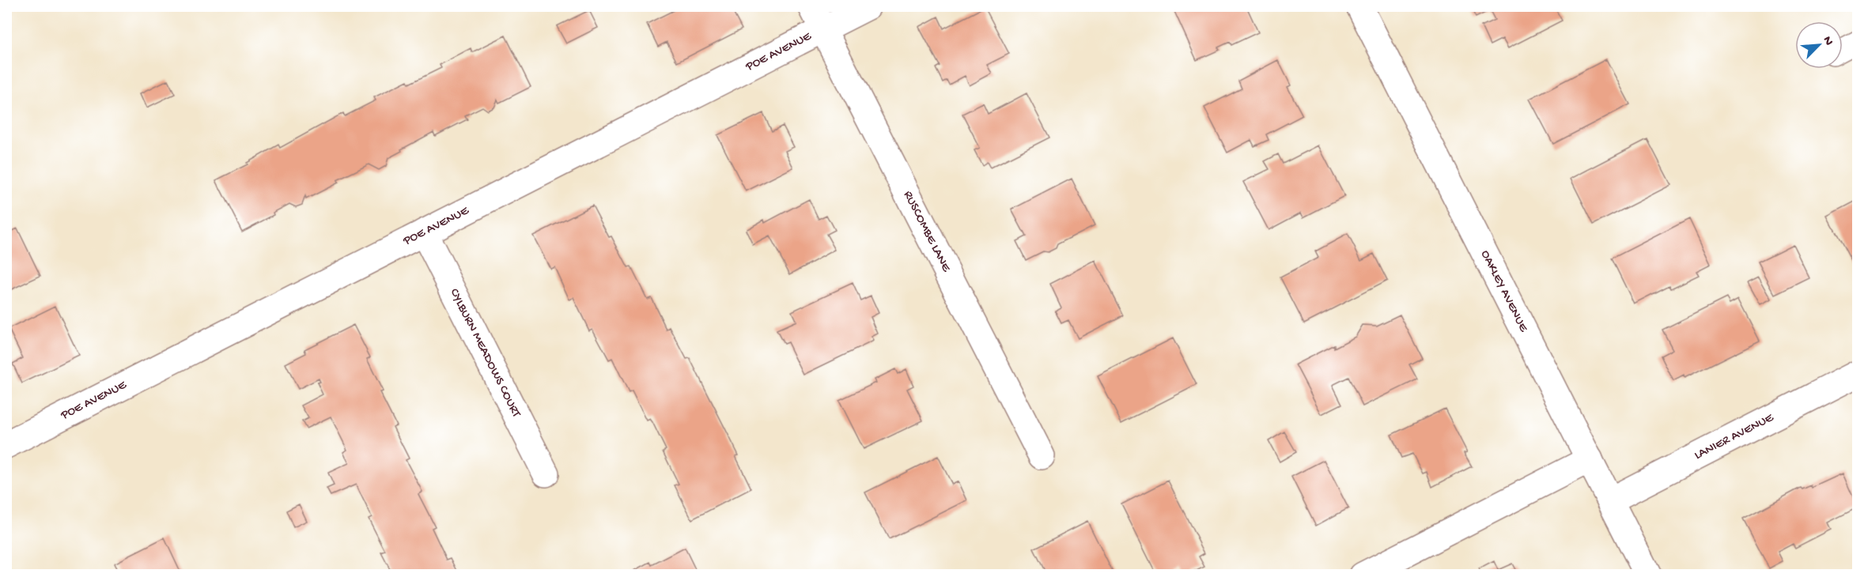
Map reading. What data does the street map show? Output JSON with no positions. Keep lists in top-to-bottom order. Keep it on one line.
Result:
{"streets":{"street":["POE AVENUE","RUSCOMBE LANE","OAKLEY AVENUE","CYLBURN MEADOWS COURT","LANIER AVENUE"]},"crossings":[["POE AVENUE","RUSCOMBE LANE"],["POE AVENUE","CYLBURN MEADOWS COURT"],["OAKLEY AVENUE","LANIER AVENUE"]],"north":"top right"}
